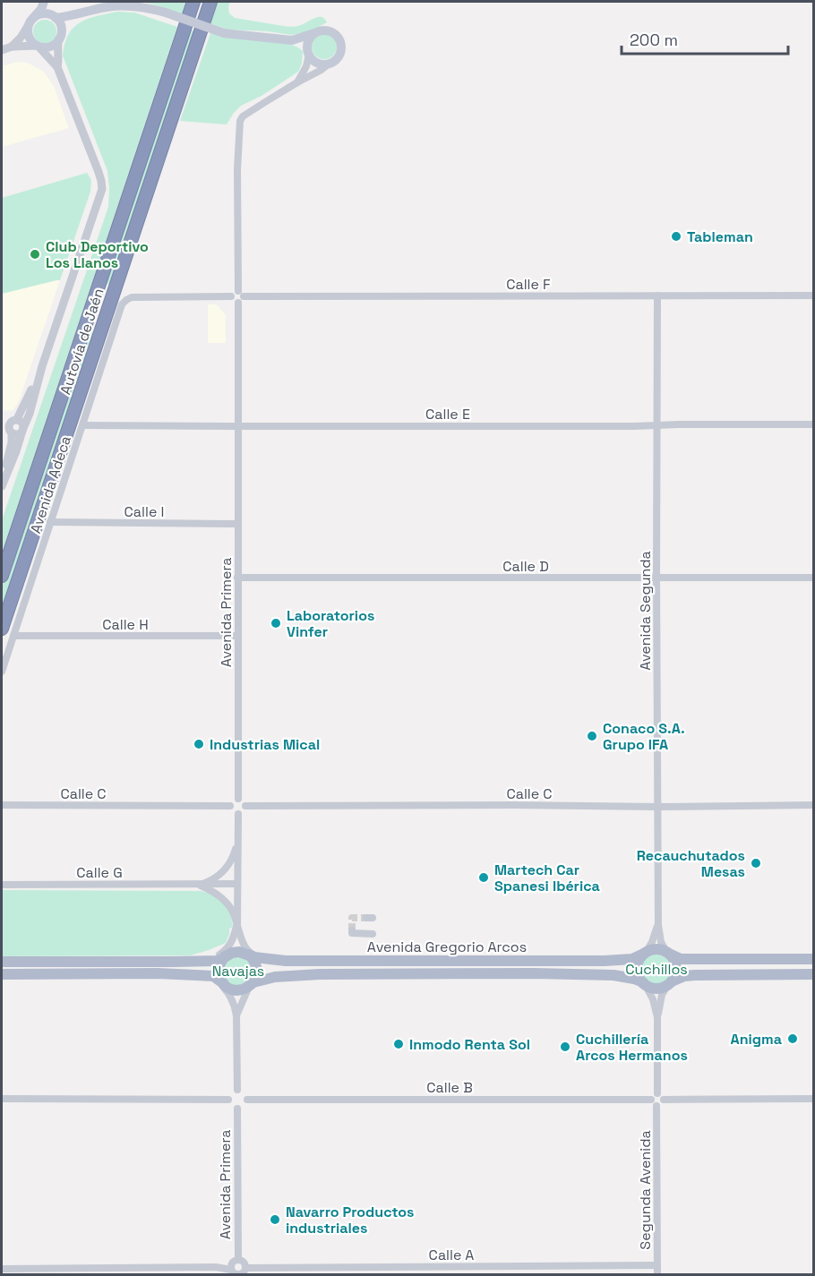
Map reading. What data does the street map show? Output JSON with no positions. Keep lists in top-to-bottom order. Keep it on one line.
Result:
{"streets":{"highway":["Autovía de Jaén"],"main road":["Avenida Gregorio Arcos"],"street":["Calle F","Calle E","Avenida Adeca","Calle I","Calle D","Avenida Segunda","Avenida Primera","Calle H","Calle C","Calle G","Calle B","Segunda Avenida","Calle A"]},"crossings":[["Calle F","Avenida Adeca"],["Calle F","Avenida Segunda"],["Calle F","Avenida Primera"],["Calle E","Avenida Adeca"],["Calle E","Avenida Segunda"],["Calle E","Avenida Primera"],["Avenida Adeca","Calle I"],["Avenida Adeca","Avenida Primera"],["Avenida Adeca","Calle H"],["Calle I","Avenida Primera"],["Calle D","Avenida Segunda"],["Calle D","Avenida Primera"],["Avenida Segunda","Calle C"],["Avenida Segunda","Avenida Gregorio Arcos"],["Avenida Primera","Calle H"],["Avenida Primera","Calle C"],["Avenida Primera","Calle B"],["Avenida Primera","Calle A"],["Calle B","Segunda Avenida"],["Segunda Avenida","Calle A"]],"parks":["Cuchillos","Navajas"],"places":["Tableman","Club Deportivo Los Llanos","Laboratorios Vinfer","Conaco S.A. Grupo IFA","Industrias Mical","Recauchutados Mesas","Martech Car Spanesi Ibérica","Anigma","Inmodo Renta Sol","Cuchillería Arcos Hermanos","Navarro Productos industriales"],"scale_bar":"200 m"}
